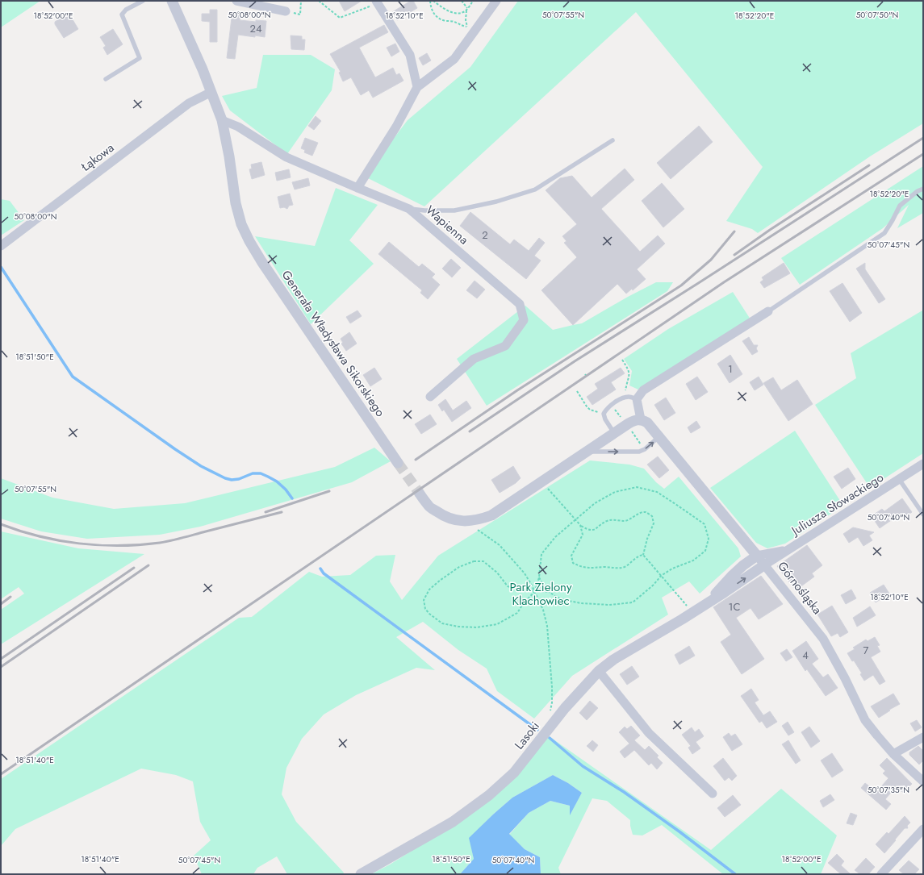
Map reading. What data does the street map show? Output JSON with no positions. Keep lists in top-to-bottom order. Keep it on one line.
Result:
{"streets":{"street":["Łąkowa","Wapienna","Generała Władysława Sikorskiego","Juliusza Słowackiego","Górnośląska","Lasoki"]},"crossings":[["Łąkowa","Generała Władysława Sikorskiego"],["Wapienna","Generała Władysława Sikorskiego"],["Juliusza Słowackiego","Górnośląska"]],"parks":["Park Zielony Klachowiec"],"house_numbers":["24","2","1","1C","7","4"],"coordinates":["50°08'00\"N","50°07'55\"N","50°07'50\"N","18°52'20\"E","18°52'00\"E","18°52'10\"E","50°07'45\"N","18°51'50\"E","50°07'40\"N","18°51'40\"E","50°07'35\"N"]}
